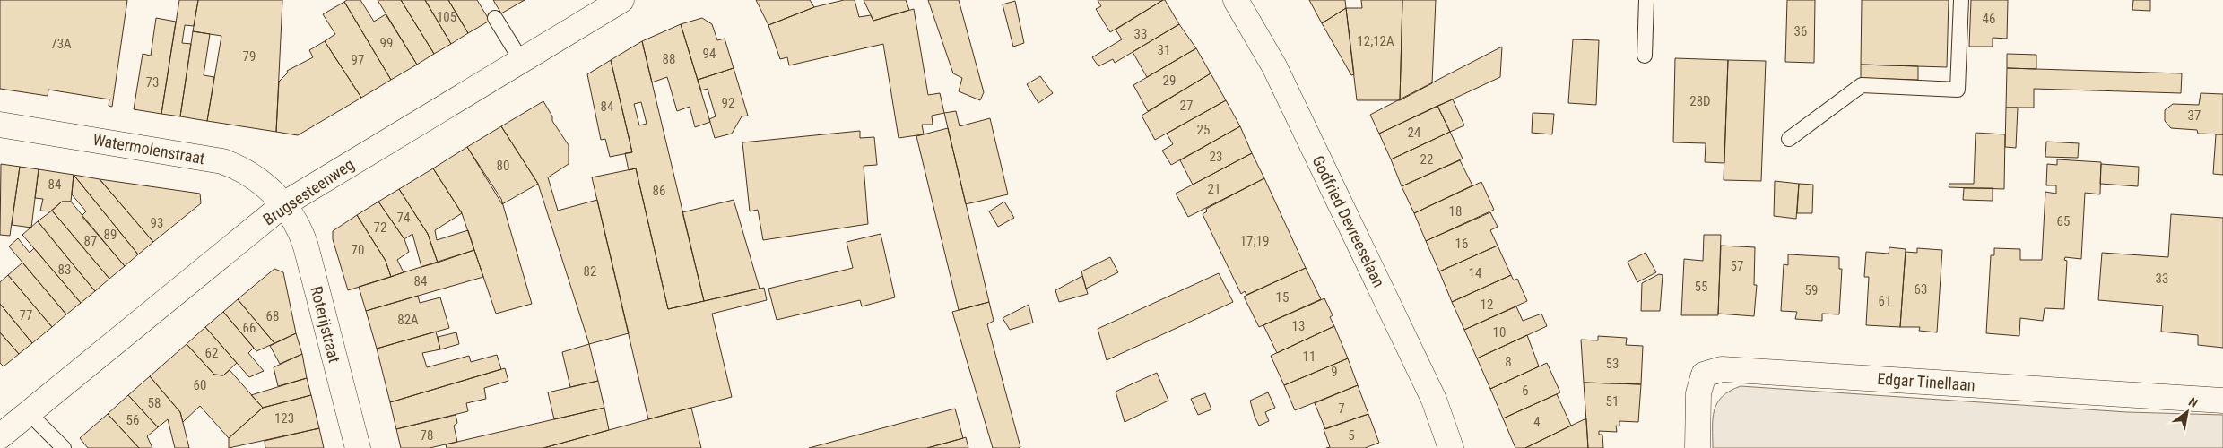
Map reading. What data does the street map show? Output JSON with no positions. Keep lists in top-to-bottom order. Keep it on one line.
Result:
{"streets":{"street":["Watermolenstraat","Brugsesteenweg","Godfried Devreeselaan","Roterijstraat","Edgar Tinellaan"]},"crossings":[["Watermolenstraat","Brugsesteenweg"],["Watermolenstraat","Roterijstraat"],["Brugsesteenweg","Roterijstraat"]],"house_numbers":["105","46","36","33","12;12A","99","73A","31","94","79","88","97","29","73","28D","92","27","84","37","25","24","23","22","80","84","21","86","18","74","65","93","72","89","87","17;19","16","70","57","83","82","14","33","84","55","63","59","15","61","12","77","68","82A","13","66","10","62","11","8","53","9","60","6","51","58","7","123","56","4","78","5"],"north":"top right"}
